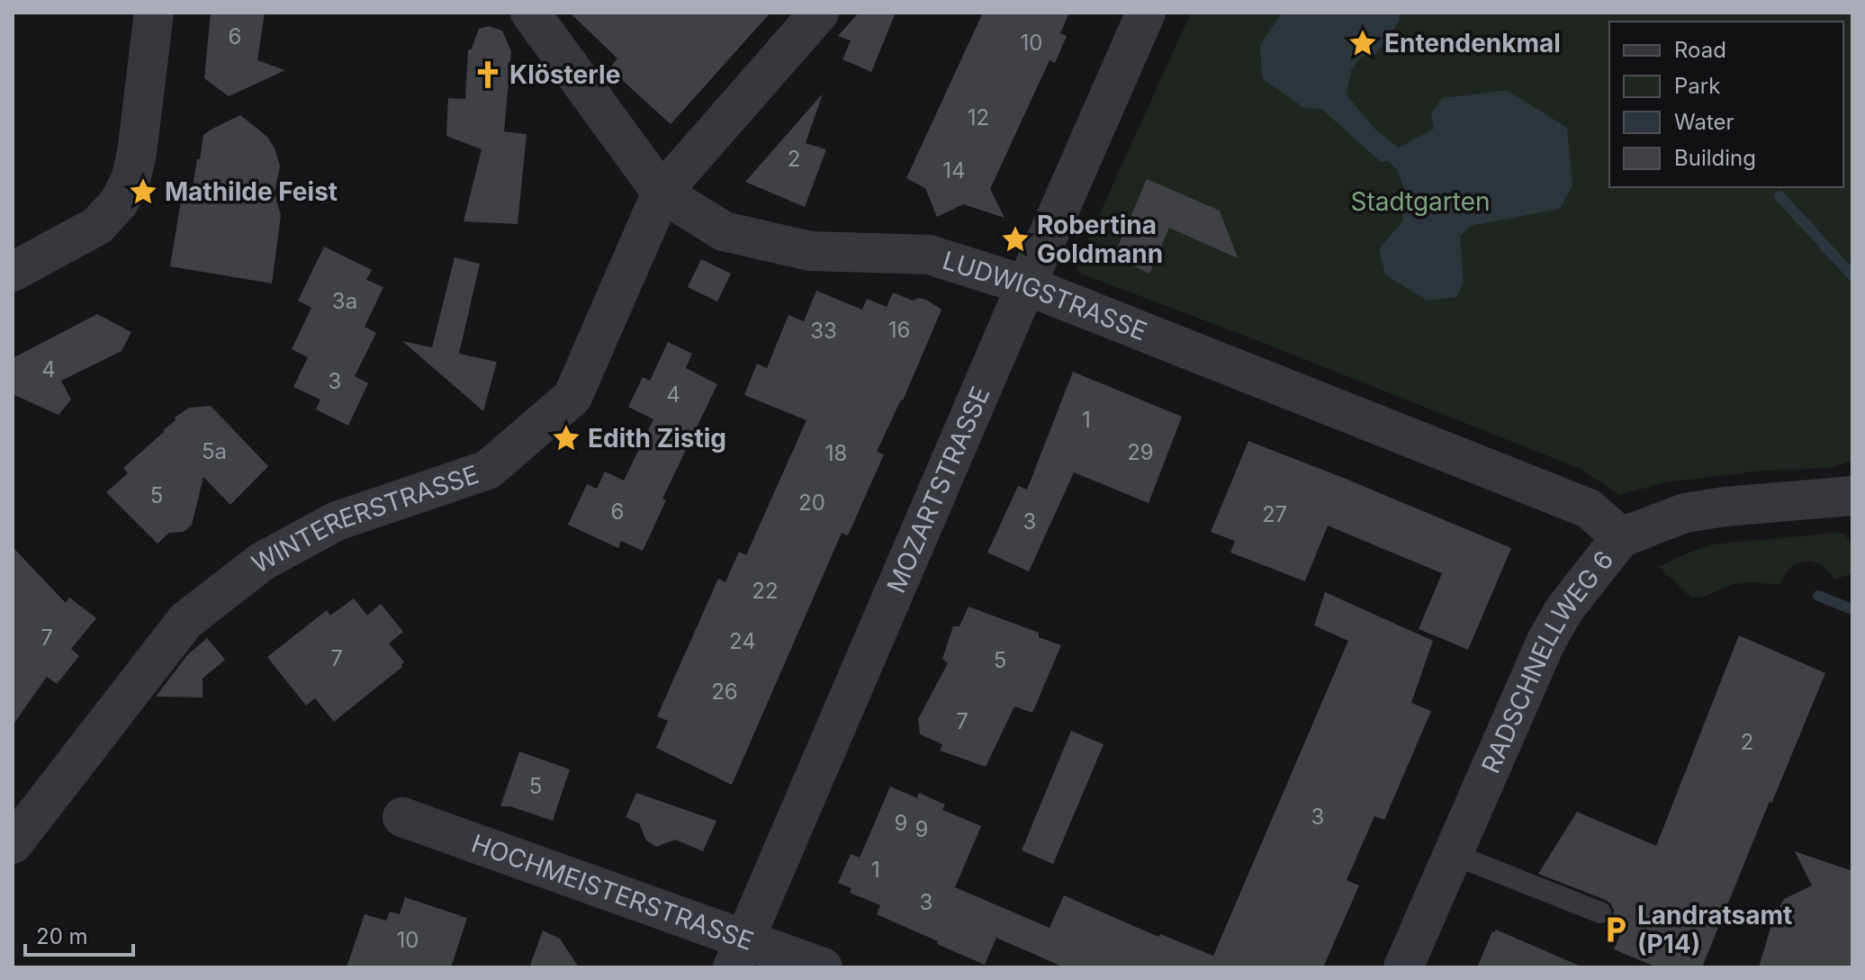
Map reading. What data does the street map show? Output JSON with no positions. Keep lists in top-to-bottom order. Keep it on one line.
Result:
{"streets":{"street":["LUDWIGSTRASSE","MOZARTSTRASSE","WINTERERSTRASSE","RADSCHNELLWEG 6","HOCHMEISTERSTRASSE"]},"crossings":[["LUDWIGSTRASSE","MOZARTSTRASSE"],["LUDWIGSTRASSE","WINTERERSTRASSE"],["LUDWIGSTRASSE","RADSCHNELLWEG 6"],["MOZARTSTRASSE","HOCHMEISTERSTRASSE"]],"parks":["Stadtgarten"],"places":{"place":["Entendenkmal","Mathilde Feist","Robertina Goldmann","Edith Zistig"],"church":["Klösterle"],"parking":["Landratsamt (P14)"]},"house_numbers":["6","10","12","2","14","3a","16","33","4","3","4","1","5a","29","18","5","20","6","27","3","22","7","24","7","5","26","7","2","5","3","9","9","1","3","10"],"legend":["Road","Park","Water","Building"],"scale_bar":"20 m"}
